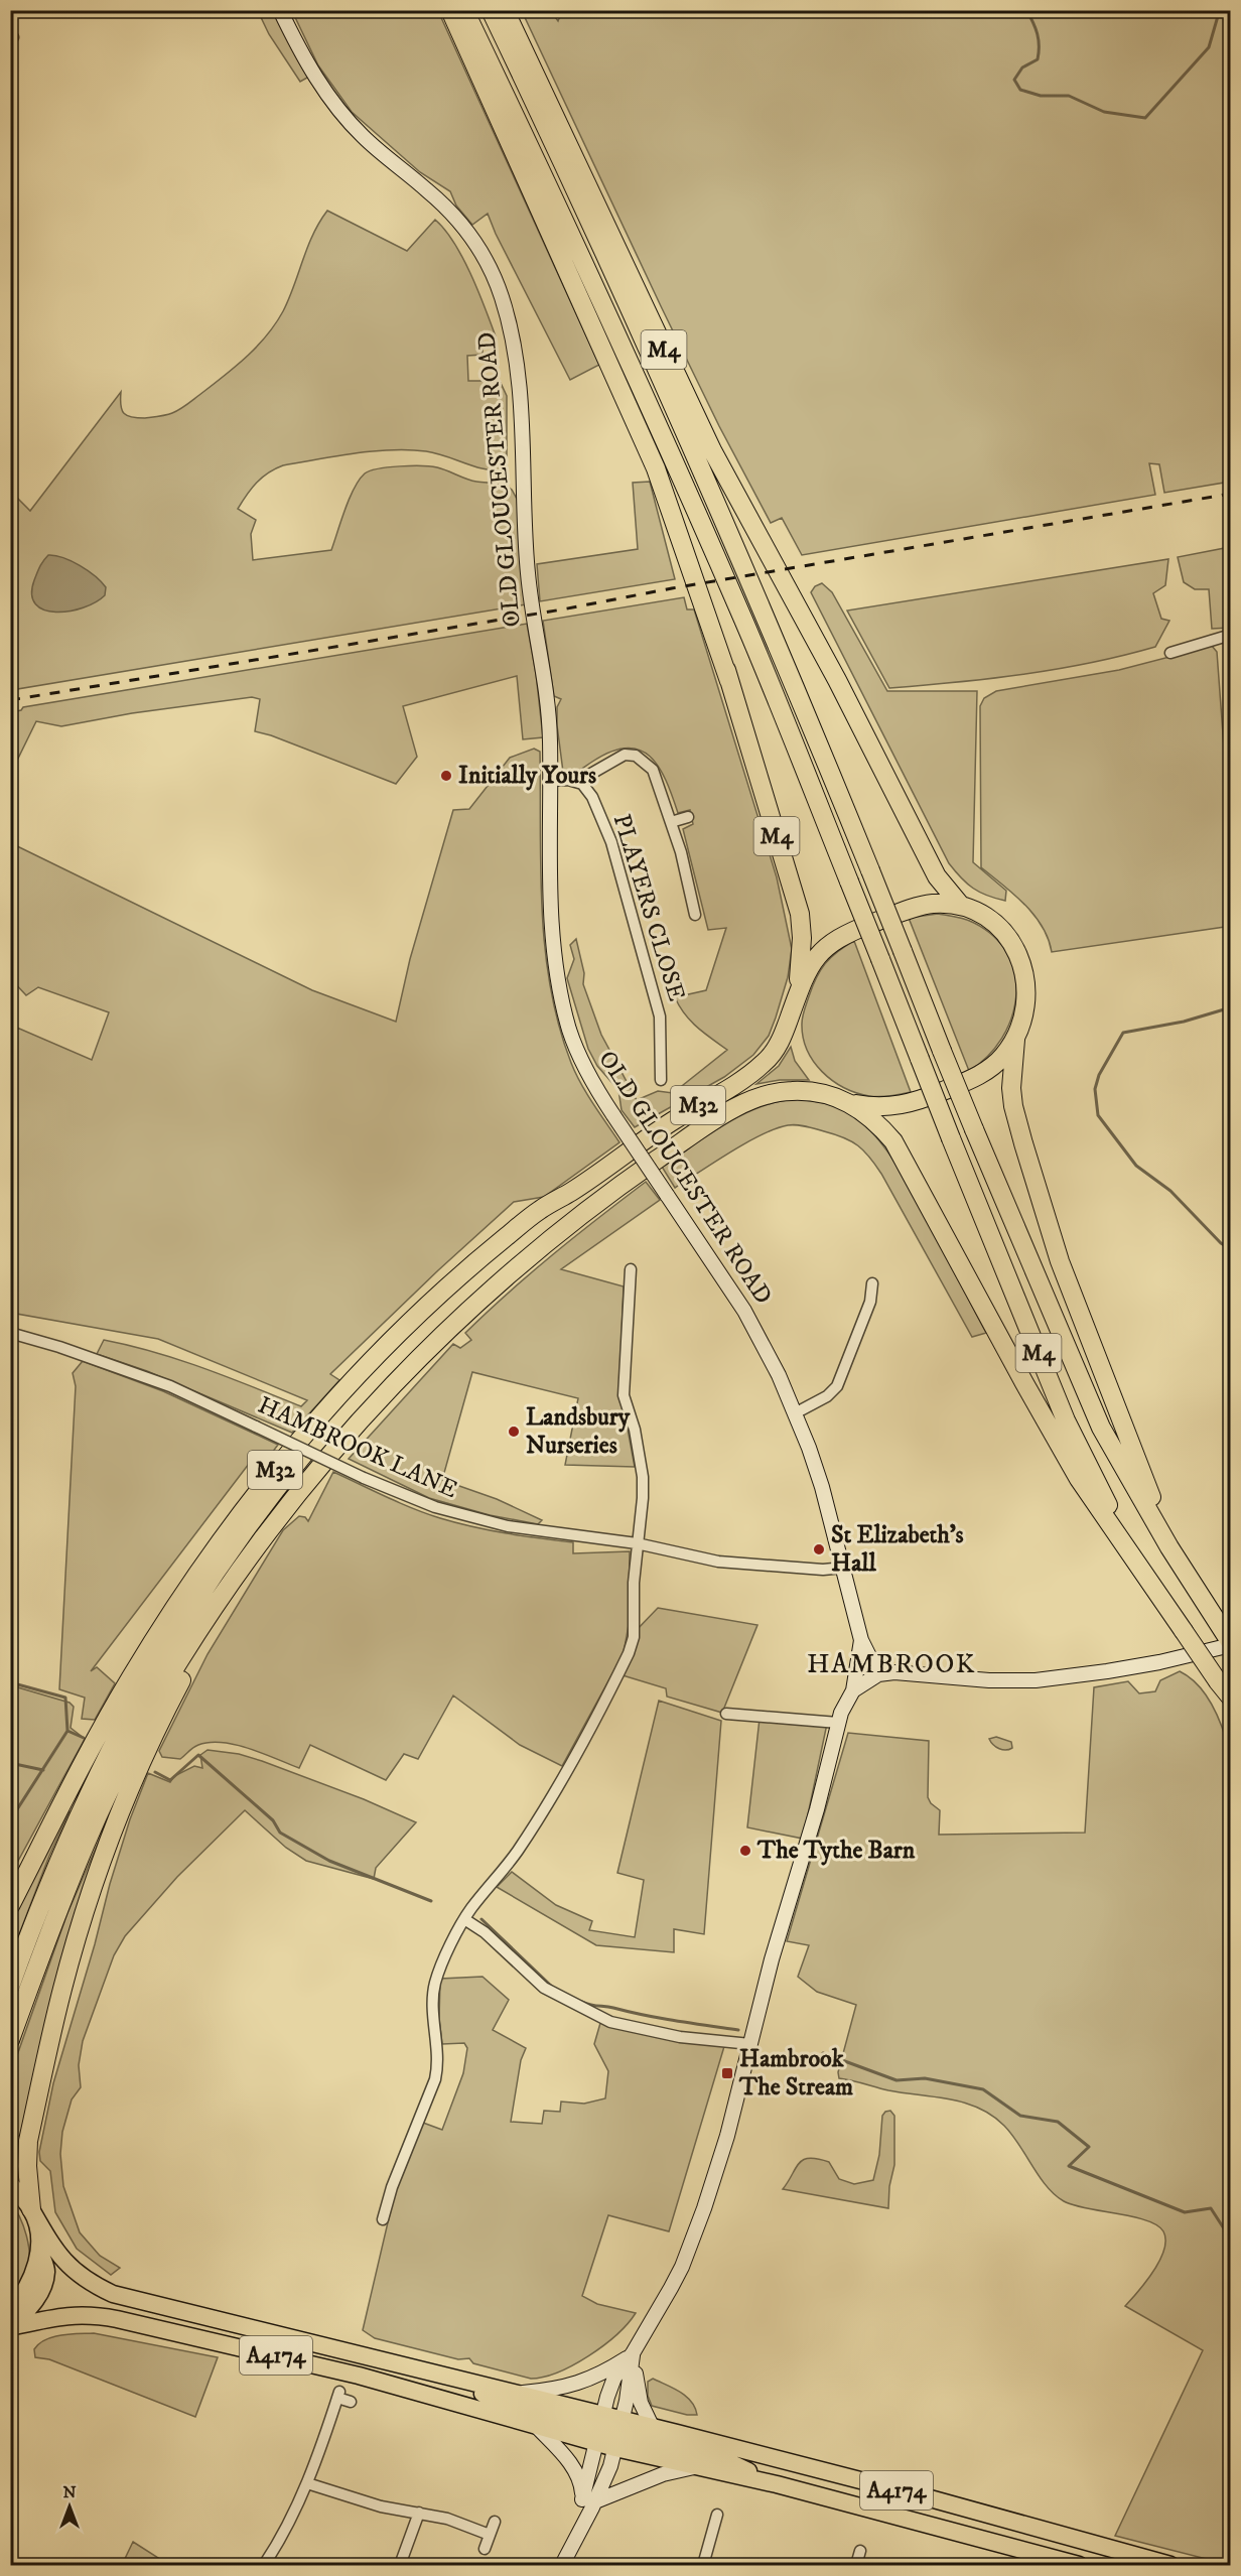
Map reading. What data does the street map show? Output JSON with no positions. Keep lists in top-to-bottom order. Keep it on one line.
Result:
{"streets":{"highway":["M4","M32","A4174"],"main road":["OLD GLOUCESTER ROAD"],"street":["PLAYERS CLOSE","HAMBROOK LANE"]},"crossings":[["M4","M32"],["OLD GLOUCESTER ROAD","HAMBROOK LANE"],["M32","A4174"]],"districts":["HAMBROOK"],"places":{"other":["Initially Yours","Landsbury Nurseries","St Elizabeth's Hall","The Tythe Barn"],"transit":["Hambrook The Stream"]},"north":"top"}
